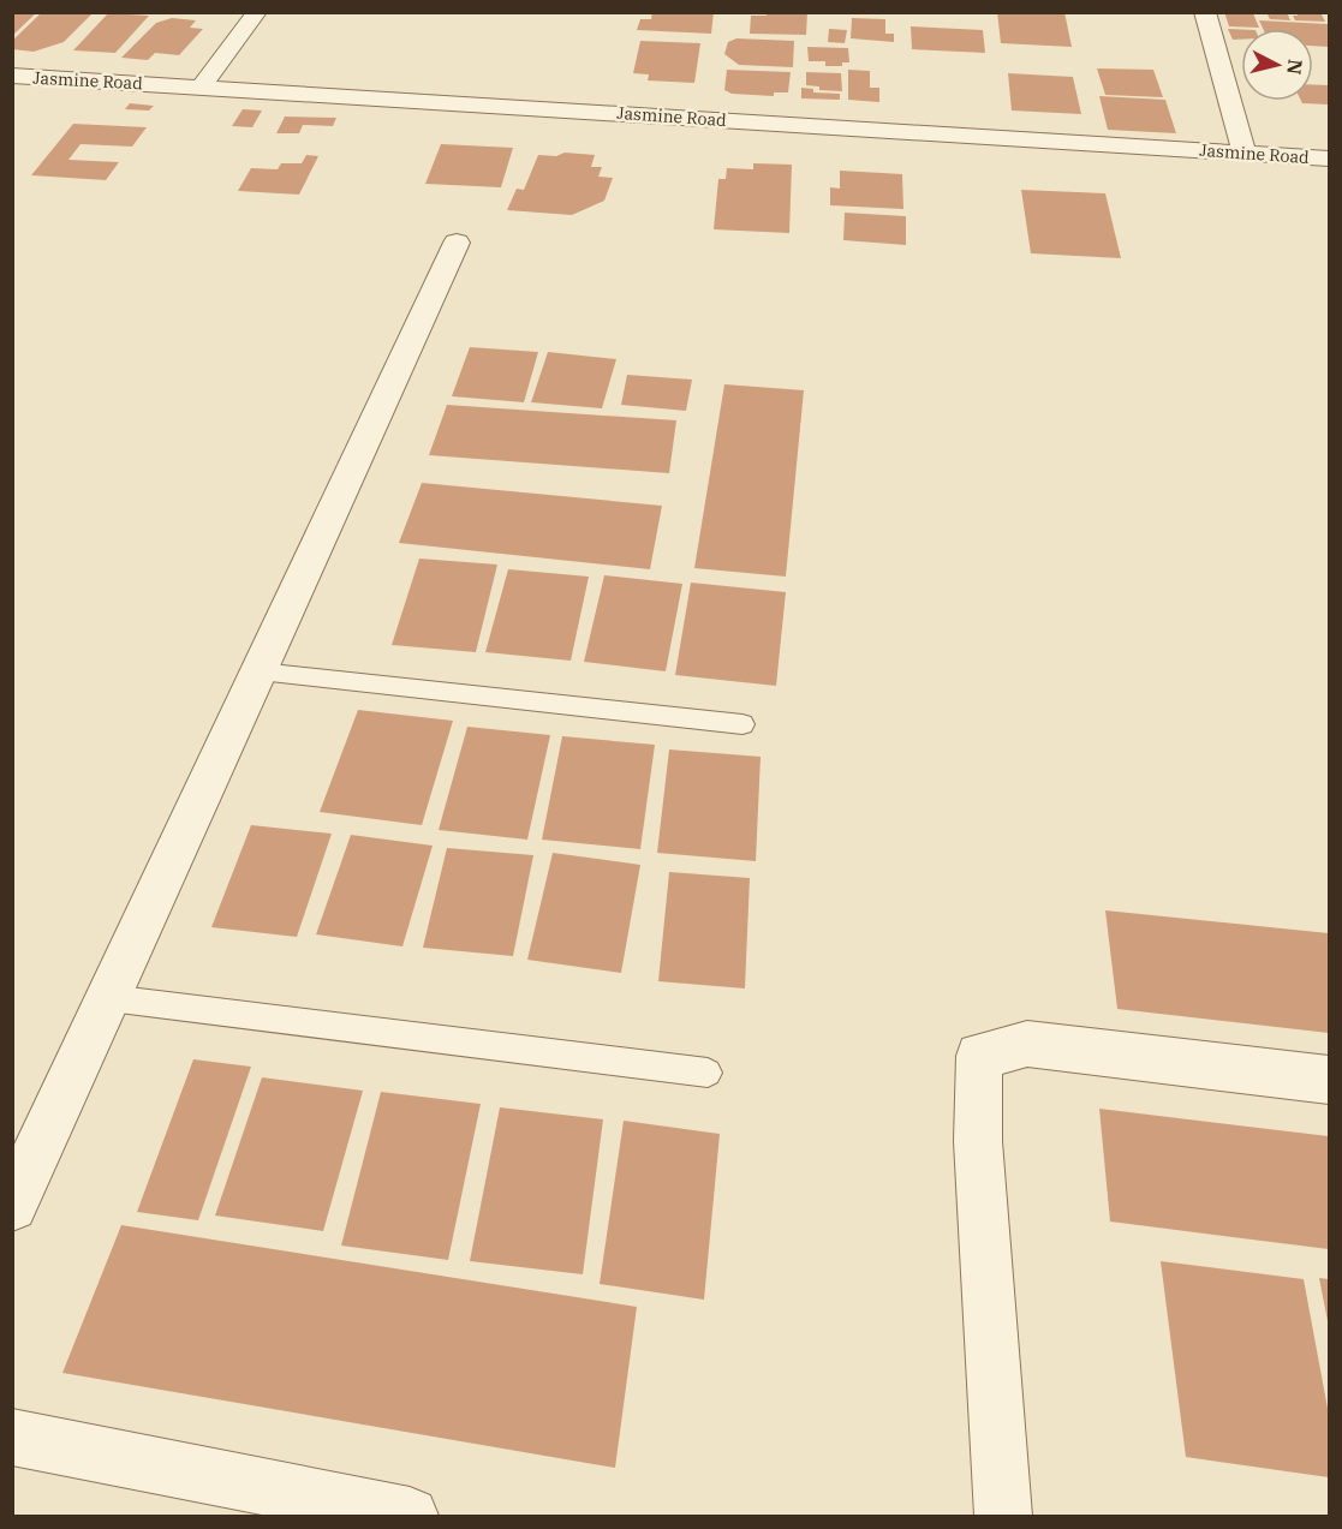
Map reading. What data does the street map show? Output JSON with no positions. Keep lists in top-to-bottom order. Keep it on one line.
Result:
{"streets":{"street":["Jasmine Road"]},"north":"right"}
